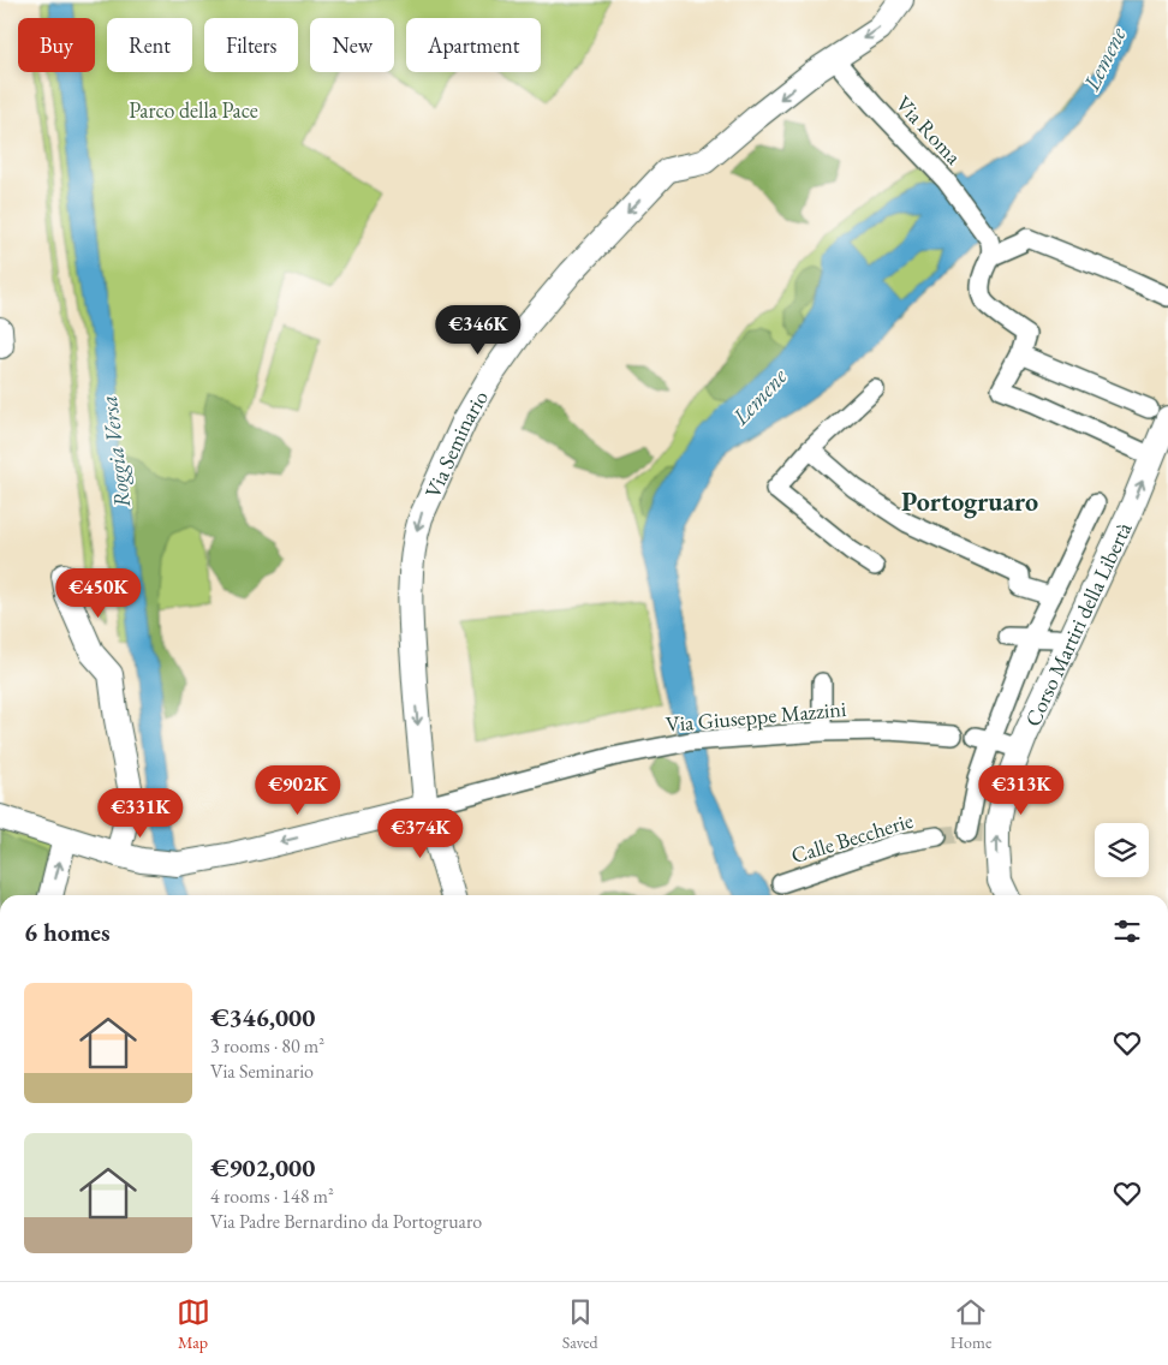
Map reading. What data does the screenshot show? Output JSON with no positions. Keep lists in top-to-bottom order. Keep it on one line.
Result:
{"streets":{"street":["Via Roma","Via Seminario","Corso Martiri della Libertà","Via Giuseppe Mazzini","Calle Beccherie"]},"crossings":[["Via Roma","Via Seminario"],["Via Seminario","Via Giuseppe Mazzini"]],"one_way":["Via Seminario"],"districts":["Portogruaro"],"water":["Lemene","Roggia Versa"],"parks":["Parco della Pace"],"page":{"chip":["Buy","Rent","Filters","New","Apartment"],"price":["€346K","€450K","€902K","€313K","€331K","€374K"],"heading":"6 homes","list":[{"name":"€346,000","note":"3 rooms · 80 m² · Via Seminario"},{"name":"€902,000","note":"4 rooms · 148 m² · Via Padre Bernardino da Portogruaro"}],"tabs":["Map","Saved","Home"]}}
